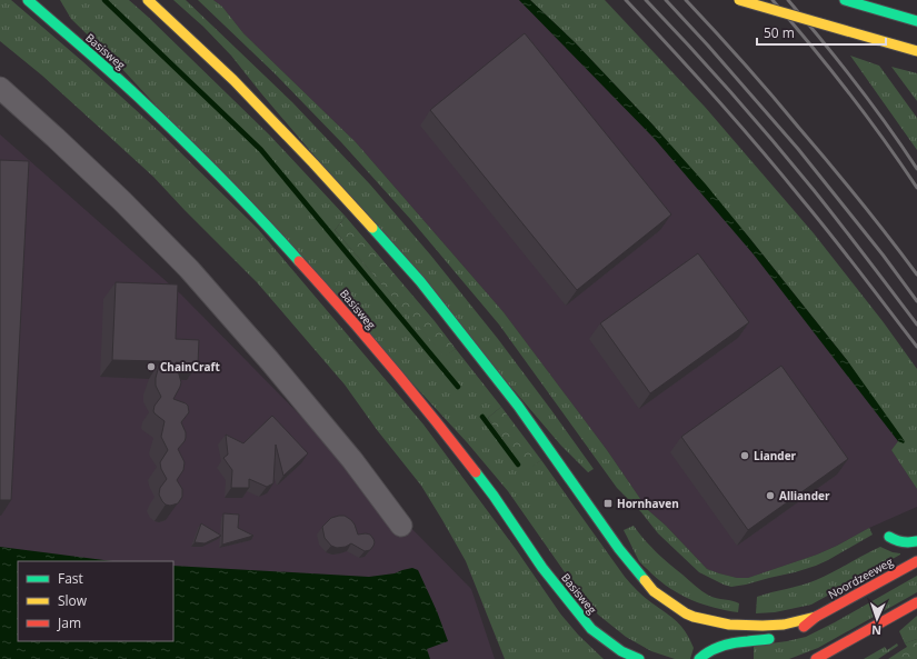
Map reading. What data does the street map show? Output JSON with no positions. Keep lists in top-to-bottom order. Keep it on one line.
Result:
{"streets":{"main road":["Basisweg","Noordzeeweg"]},"places":{"other":["ChainCraft","Liander","Alliander"],"transit":["Hornhaven"]},"legend":["Fast","Slow","Jam"],"scale_bar":"50 m","north":"bottom"}
